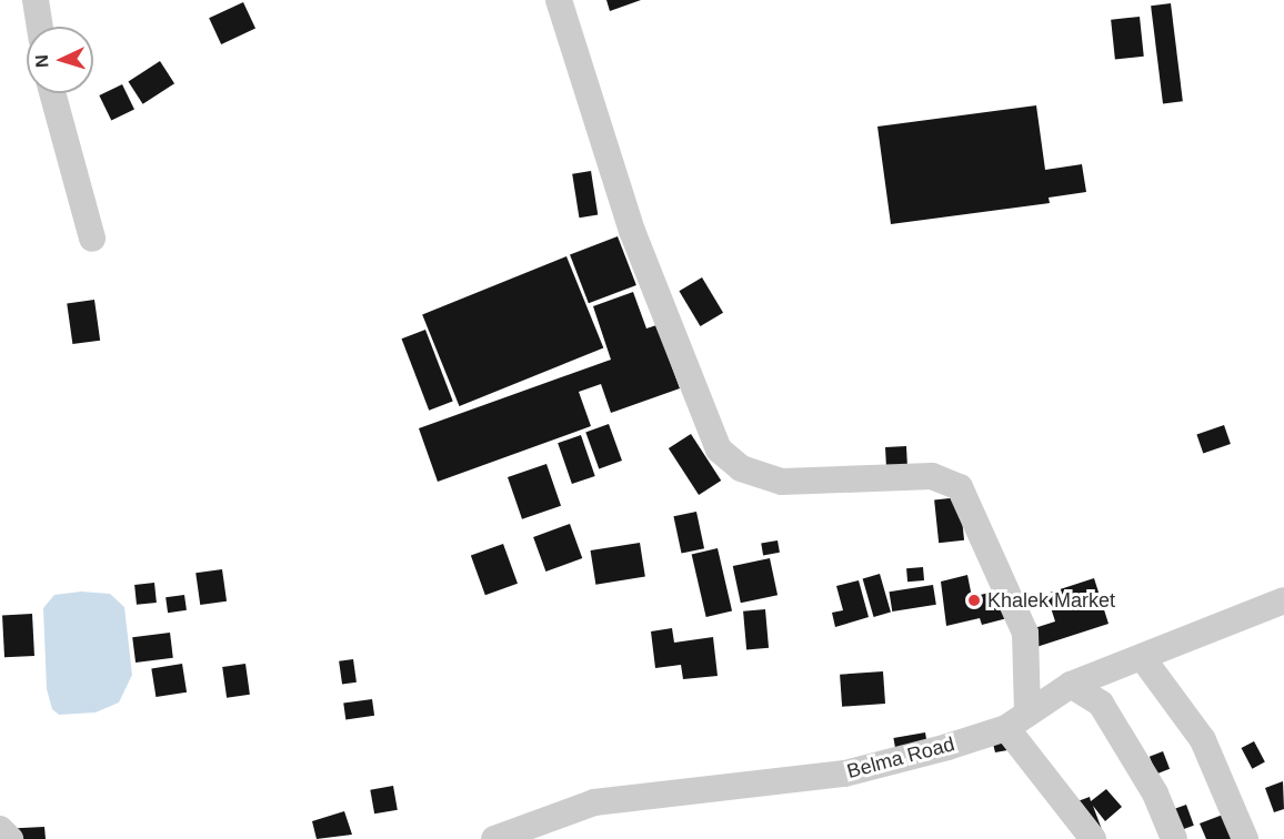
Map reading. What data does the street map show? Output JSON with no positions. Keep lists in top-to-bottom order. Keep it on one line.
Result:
{"streets":{"street":["Belma Road"]},"places":["Khalek Market"],"north":"left"}
